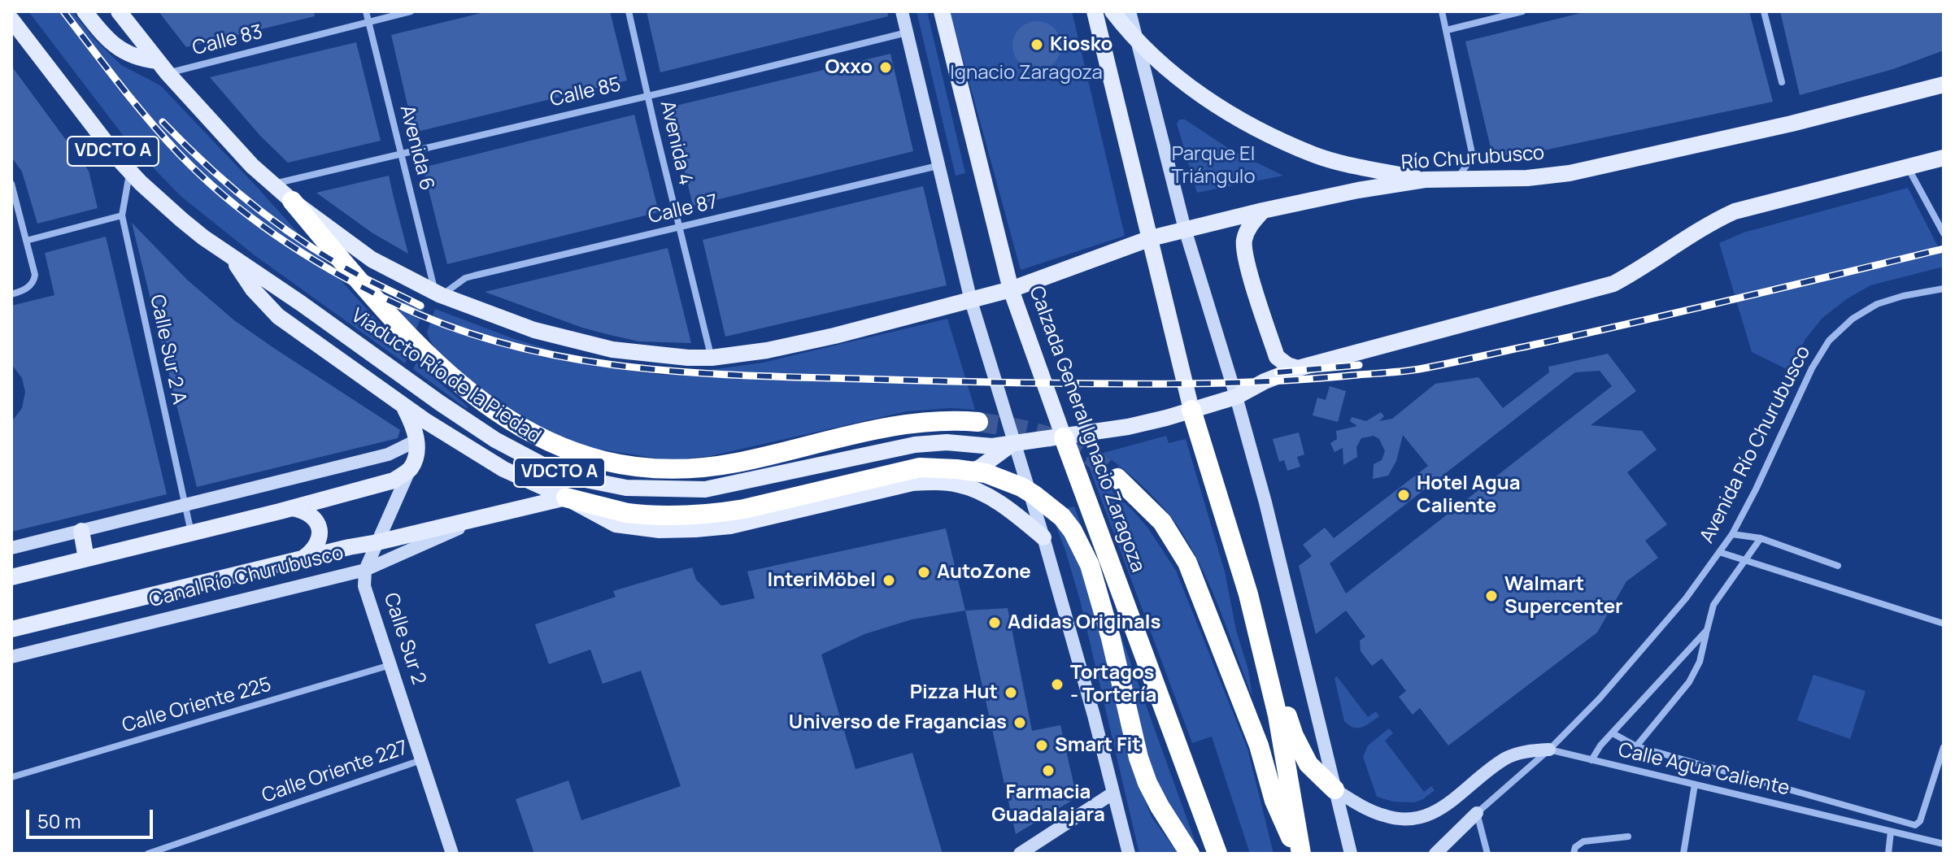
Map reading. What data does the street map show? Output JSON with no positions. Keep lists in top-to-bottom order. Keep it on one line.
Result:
{"streets":{"highway":["Calzada General Ignacio Zaragoza"],"main road":["VDCTO A","Río Churubusco","Viaducto Río de la Piedad","Canal Río Churubusco","Calle Sur 2"],"street":["Calle 83","Calle 85","Avenida 4","Avenida 6","Calle 87","Calle Sur 2 A","Avenida Río Churubusco","Calle Oriente 225","Calle Agua Caliente","Calle Oriente 227"]},"crossings":[["Calle 83","Avenida 6"],["Calle 85","Avenida 4"],["Calle 85","Avenida 6"],["Avenida 4","Calle 87"],["Avenida 6","Calle 87"],["Río Churubusco","Calzada General Ignacio Zaragoza"],["Calle Sur 2 A","Viaducto Río de la Piedad"],["Avenida Río Churubusco","Calle Agua Caliente"],["Canal Río Churubusco","Calle Sur 2"],["Calle Sur 2","Calle Oriente 225"],["Calle Sur 2","Calle Oriente 227"]],"parks":["Ignacio Zaragoza","Parque El Triángulo"],"places":["Kiosko","Oxxo","Hotel Agua Caliente","AutoZone","InteriMöbel","Walmart Supercenter","Adidas Originals","Tortagos - Tortería","Pizza Hut","Universo de Fragancias","Smart Fit","Farmacia Guadalajara"],"scale_bar":"50 m"}
